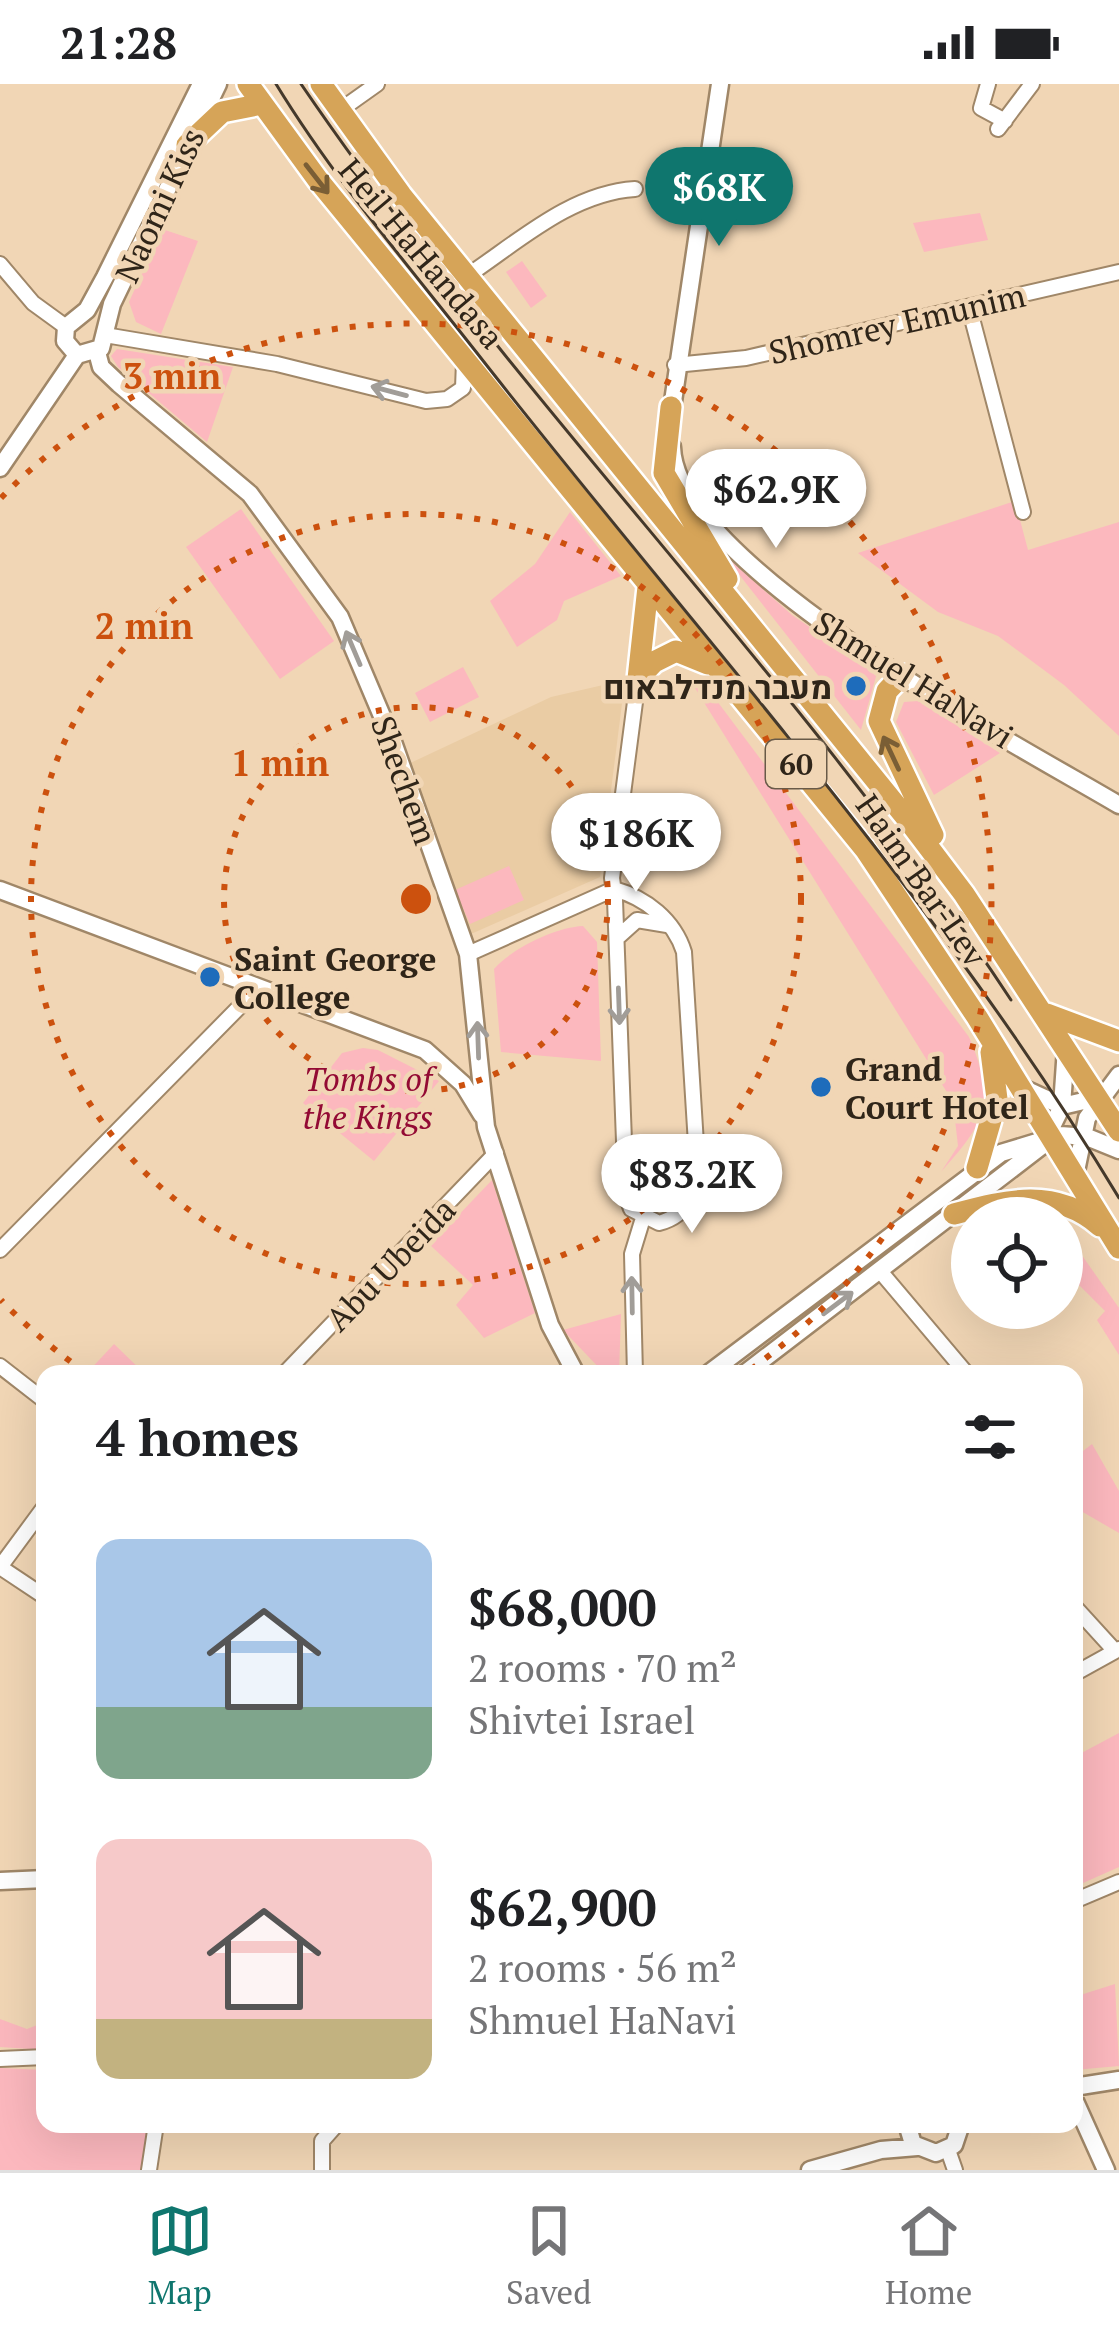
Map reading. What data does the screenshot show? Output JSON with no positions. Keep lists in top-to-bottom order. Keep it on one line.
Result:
{"streets":{"highway":["Heil HaHandasa","60","Haim Bar-Lev"],"street":["Naomi Kiss","Shomrey Emunim","Shmuel HaNavi","Shechem","Abu Ubeida"]},"crossings":[["Naomi Kiss","Shechem"],["Heil HaHandasa","Haim Bar-Lev"],["Shomrey Emunim","Shmuel HaNavi"],["Shechem","Abu Ubeida"]],"one_way":["Shechem"],"parks":["Tombs of the Kings"],"places":["מעבר מנדלבאום","Saint George College","Grand Court Hotel"],"page":{"status":"21:28","price":["$68K","$62.9K","$186K","$83.2K"],"heading":"4 homes","list":[{"name":"$68,000","note":"2 rooms · 70 m² · Shivtei Israel"},{"name":"$62,900","note":"2 rooms · 56 m² · Shmuel HaNavi"}],"tabs":["Map","Saved","Home"]},"rings":["3 min","2 min","1 min"]}
